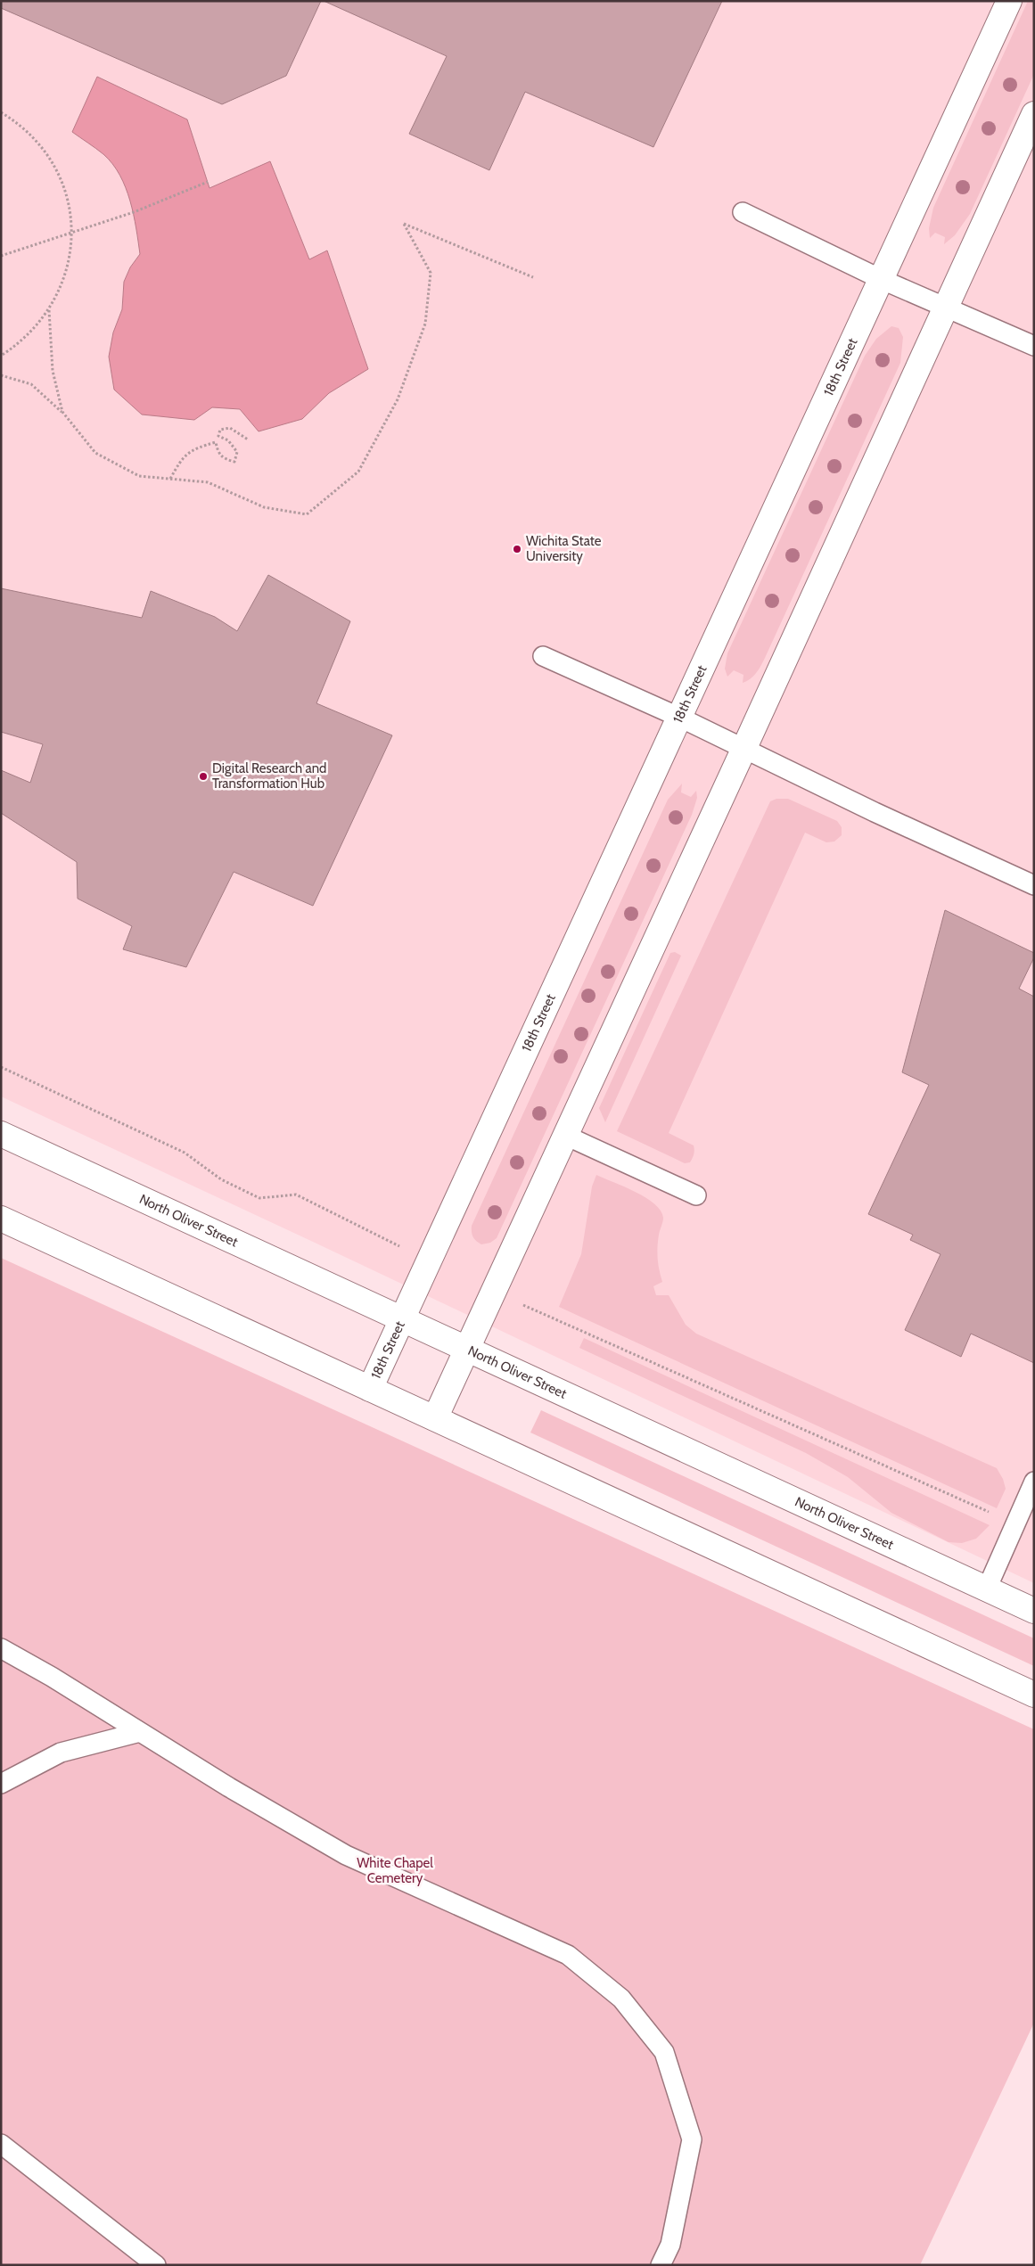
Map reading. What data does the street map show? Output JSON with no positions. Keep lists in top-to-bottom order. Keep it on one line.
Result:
{"streets":{"street":["18th Street","North Oliver Street"]},"crossings":[["18th Street","North Oliver Street"]],"parks":["White Chapel Cemetery"],"places":["Wichita State University","Digital Research and Transformation Hub"]}
